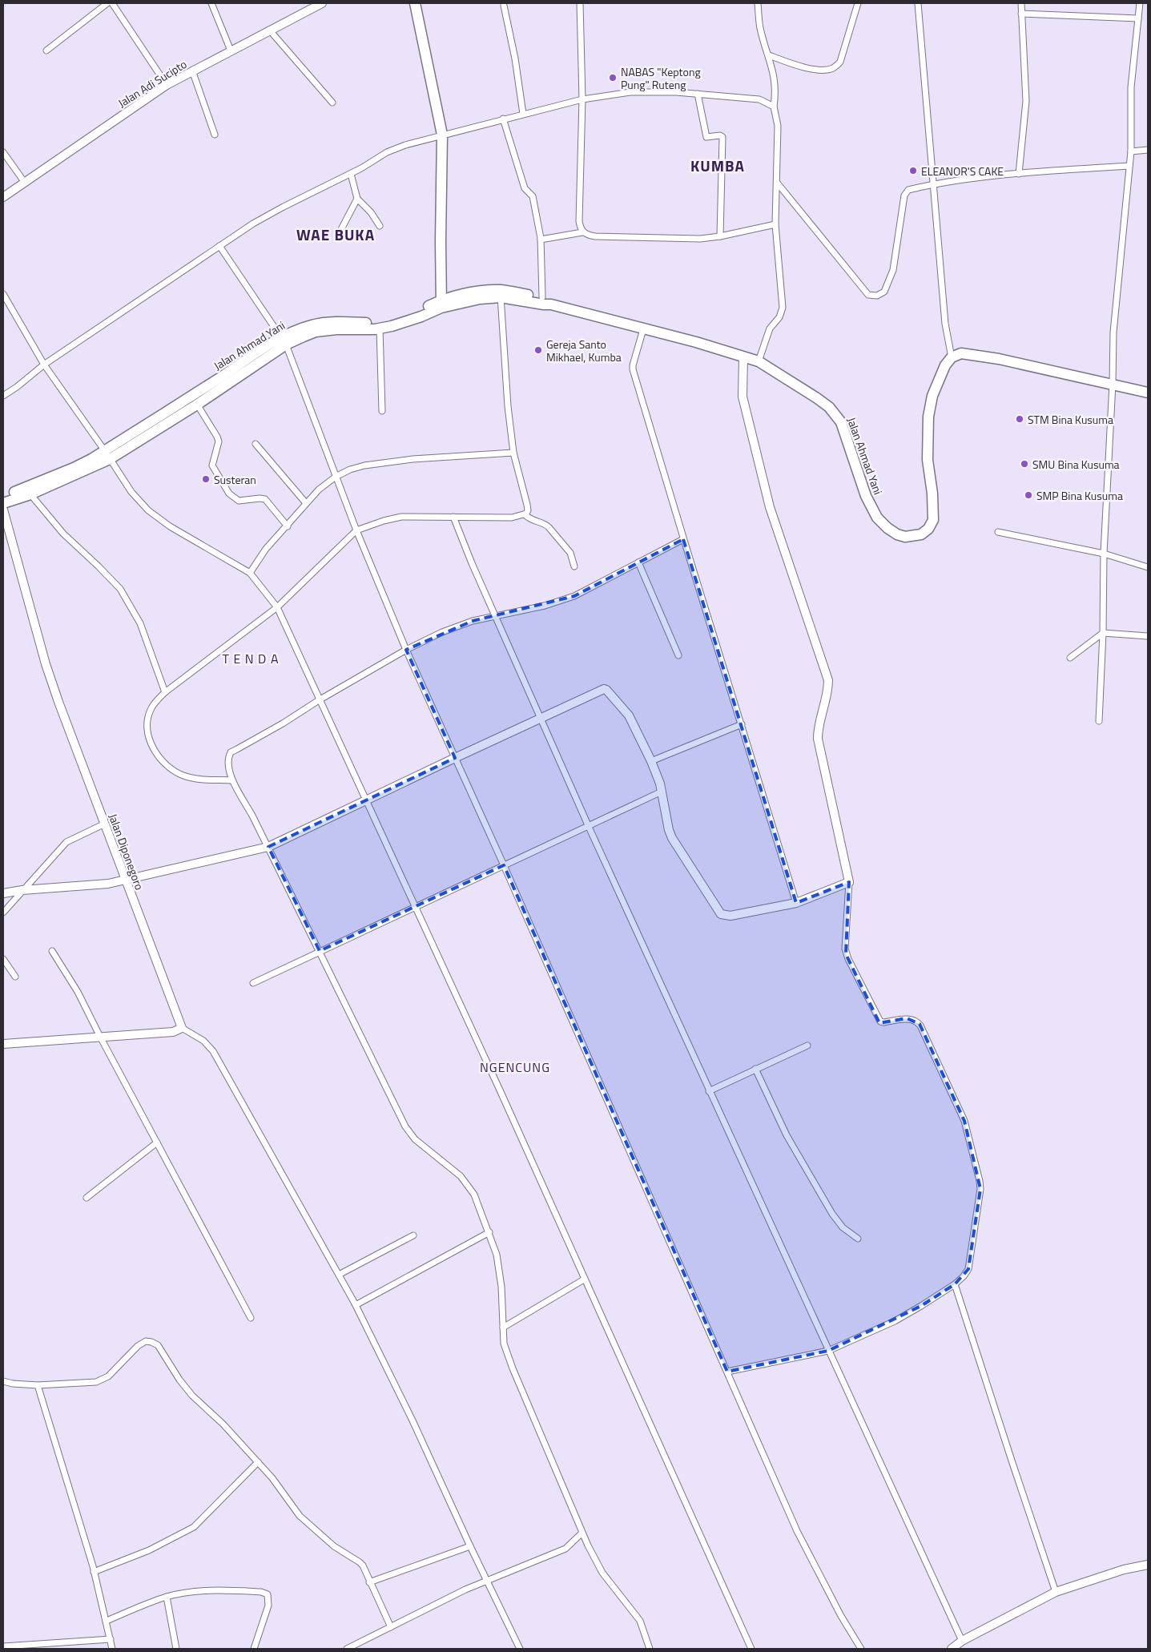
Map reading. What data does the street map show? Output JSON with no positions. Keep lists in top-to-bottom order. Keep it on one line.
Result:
{"streets":{"highway":["Jalan Ahmad Yani"],"street":["Jalan Adi Sucipto","Jalan Diponegoro"]},"districts":["KUMBA","WAE BUKA","T E N D A","NGENCUNG"],"places":["NABAS \"Keptong Pung\" Ruteng","ELEANOR'S CAKE","Gereja Santo Mikhael, Kumba","STM Bina Kusuma","SMU Bina Kusuma","Susteran","SMP Bina Kusuma"]}
